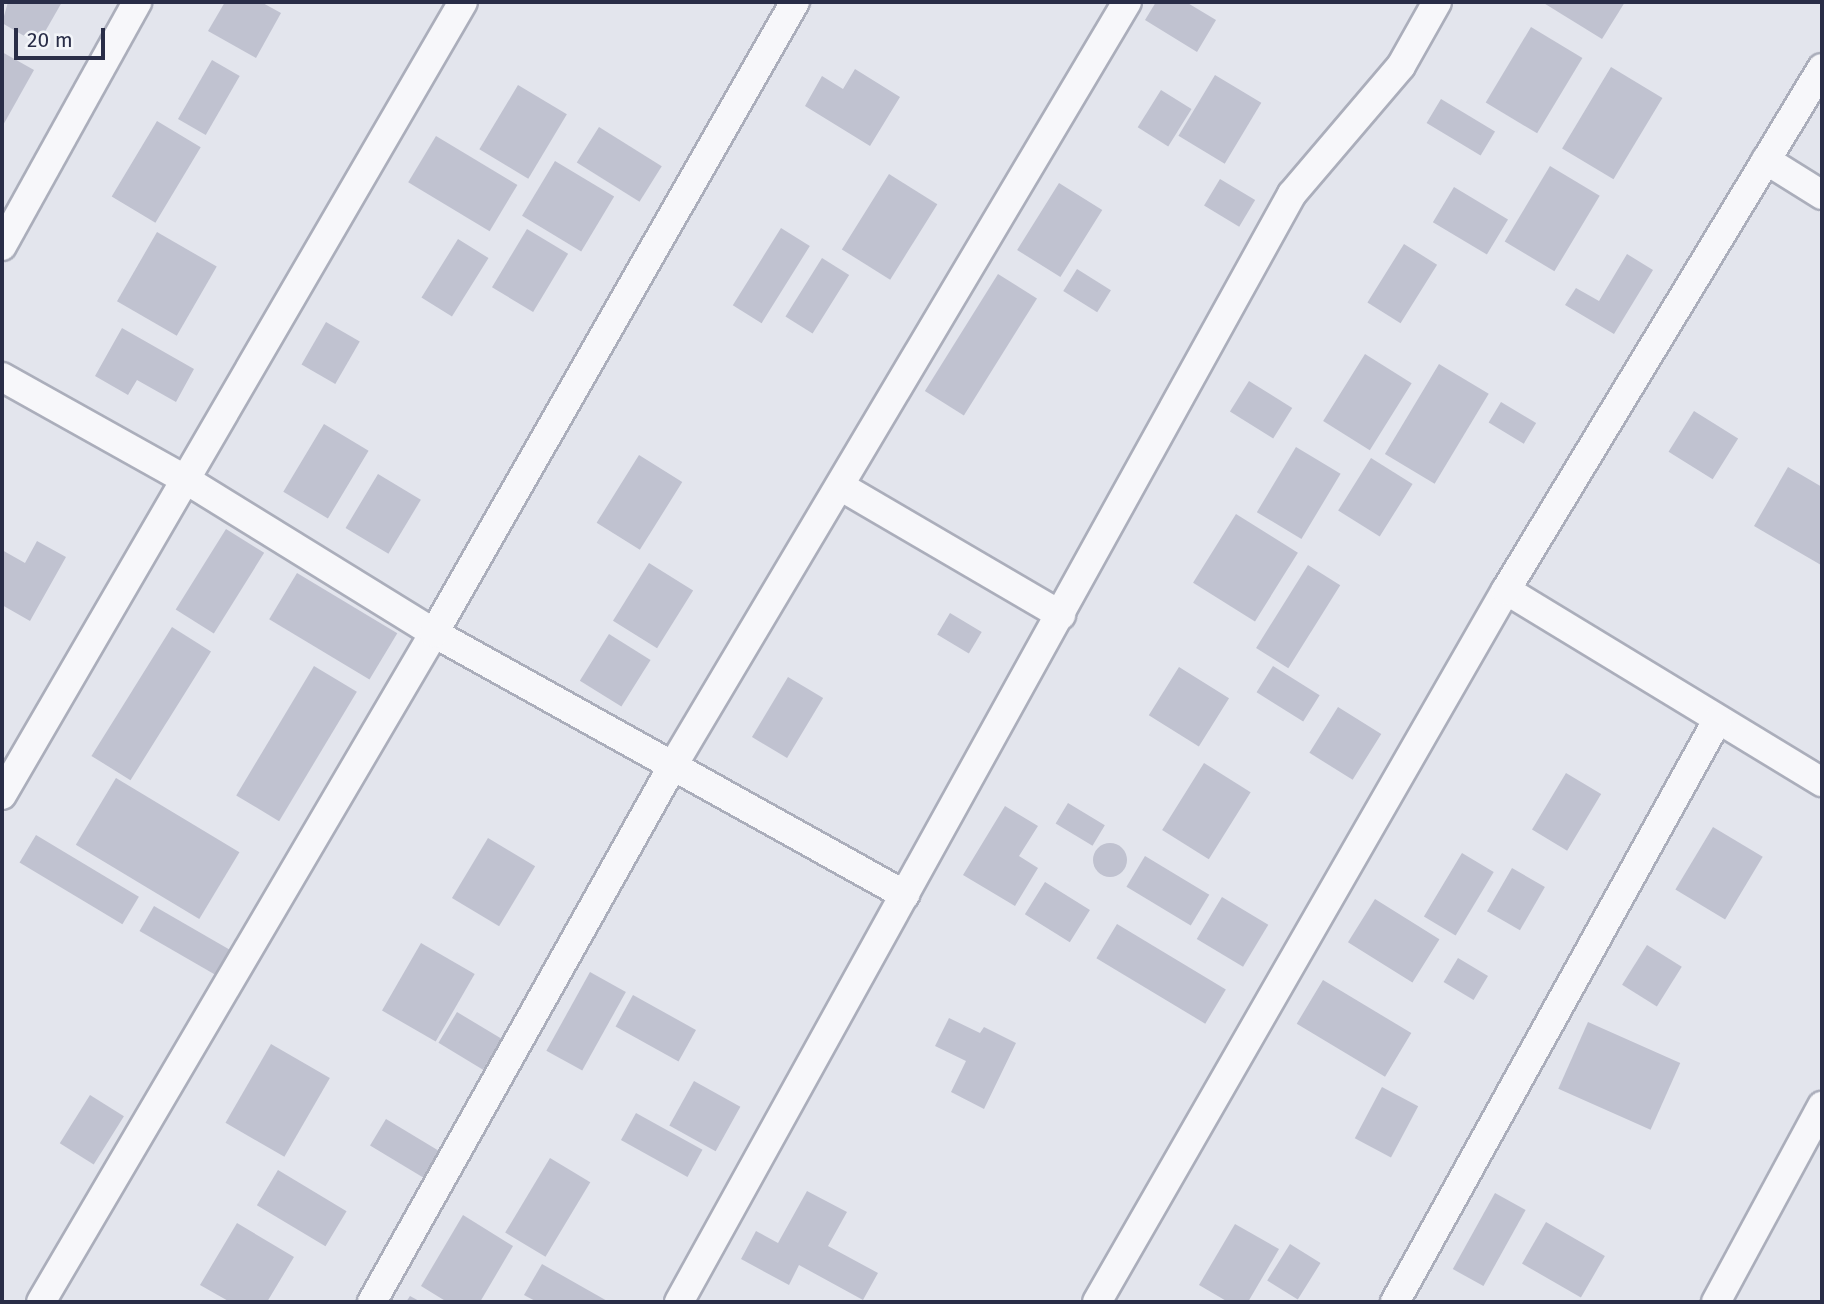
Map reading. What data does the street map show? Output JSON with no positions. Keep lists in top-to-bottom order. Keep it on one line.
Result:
{"scale_bar":"20 m"}
